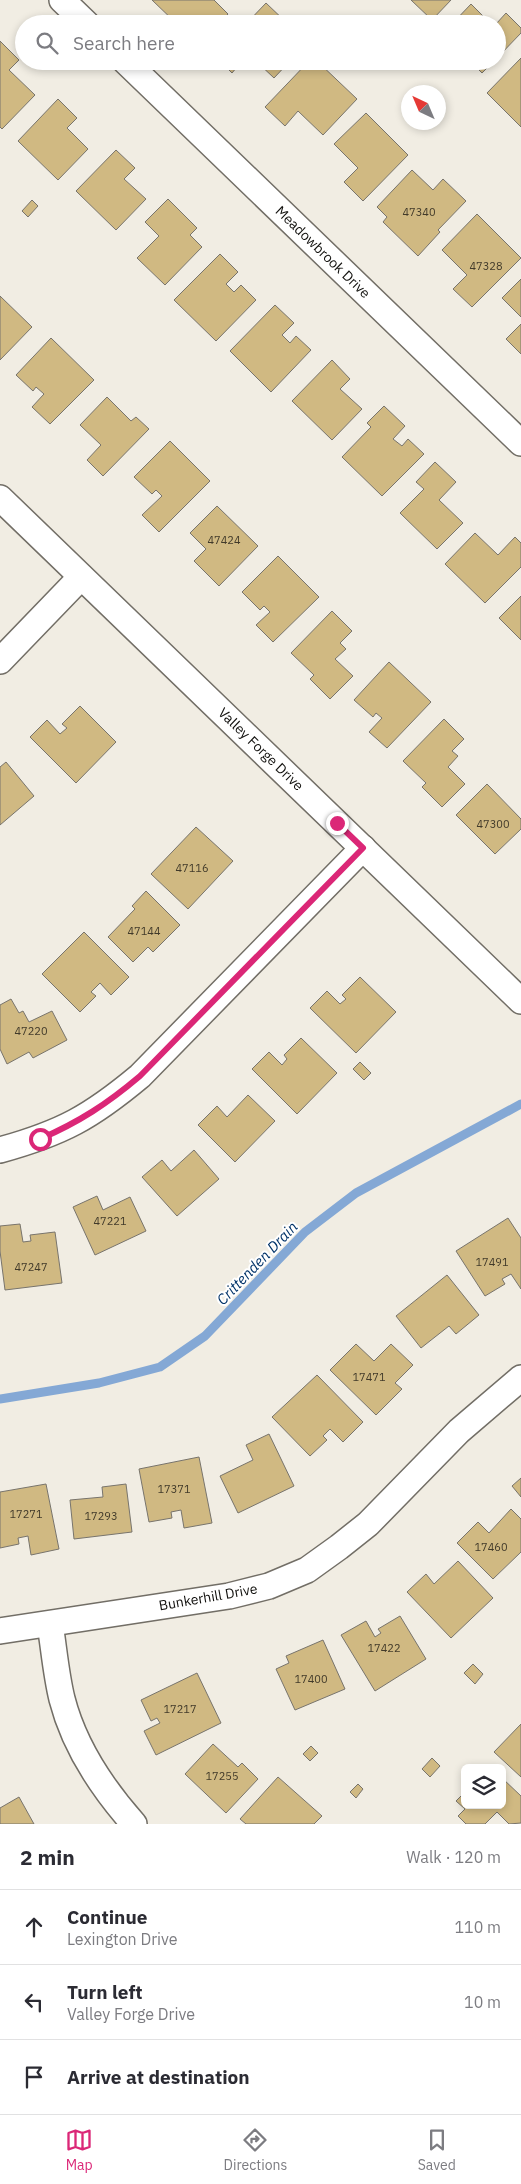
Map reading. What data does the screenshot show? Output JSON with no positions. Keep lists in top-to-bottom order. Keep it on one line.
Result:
{"streets":{"street":["Meadowbrook Drive","Valley Forge Drive","Bunkerhill Drive"]},"water":["Crittenden Drain"],"house_numbers":["47340","47328","47424","47300","47116","47144","47220","47221","17491","47247","17471","17371","17271","17293","17460","17422","17400","17217","17255"],"north":"top left","page":{"search":"Search here","heading":["2 min","Walk · 120 m"],"list":[["Continue","Lexington Drive","110 m"],["Turn left","Valley Forge Drive","10 m"],"Arrive at destination"],"nav":["Map","Directions","Saved"]}}
